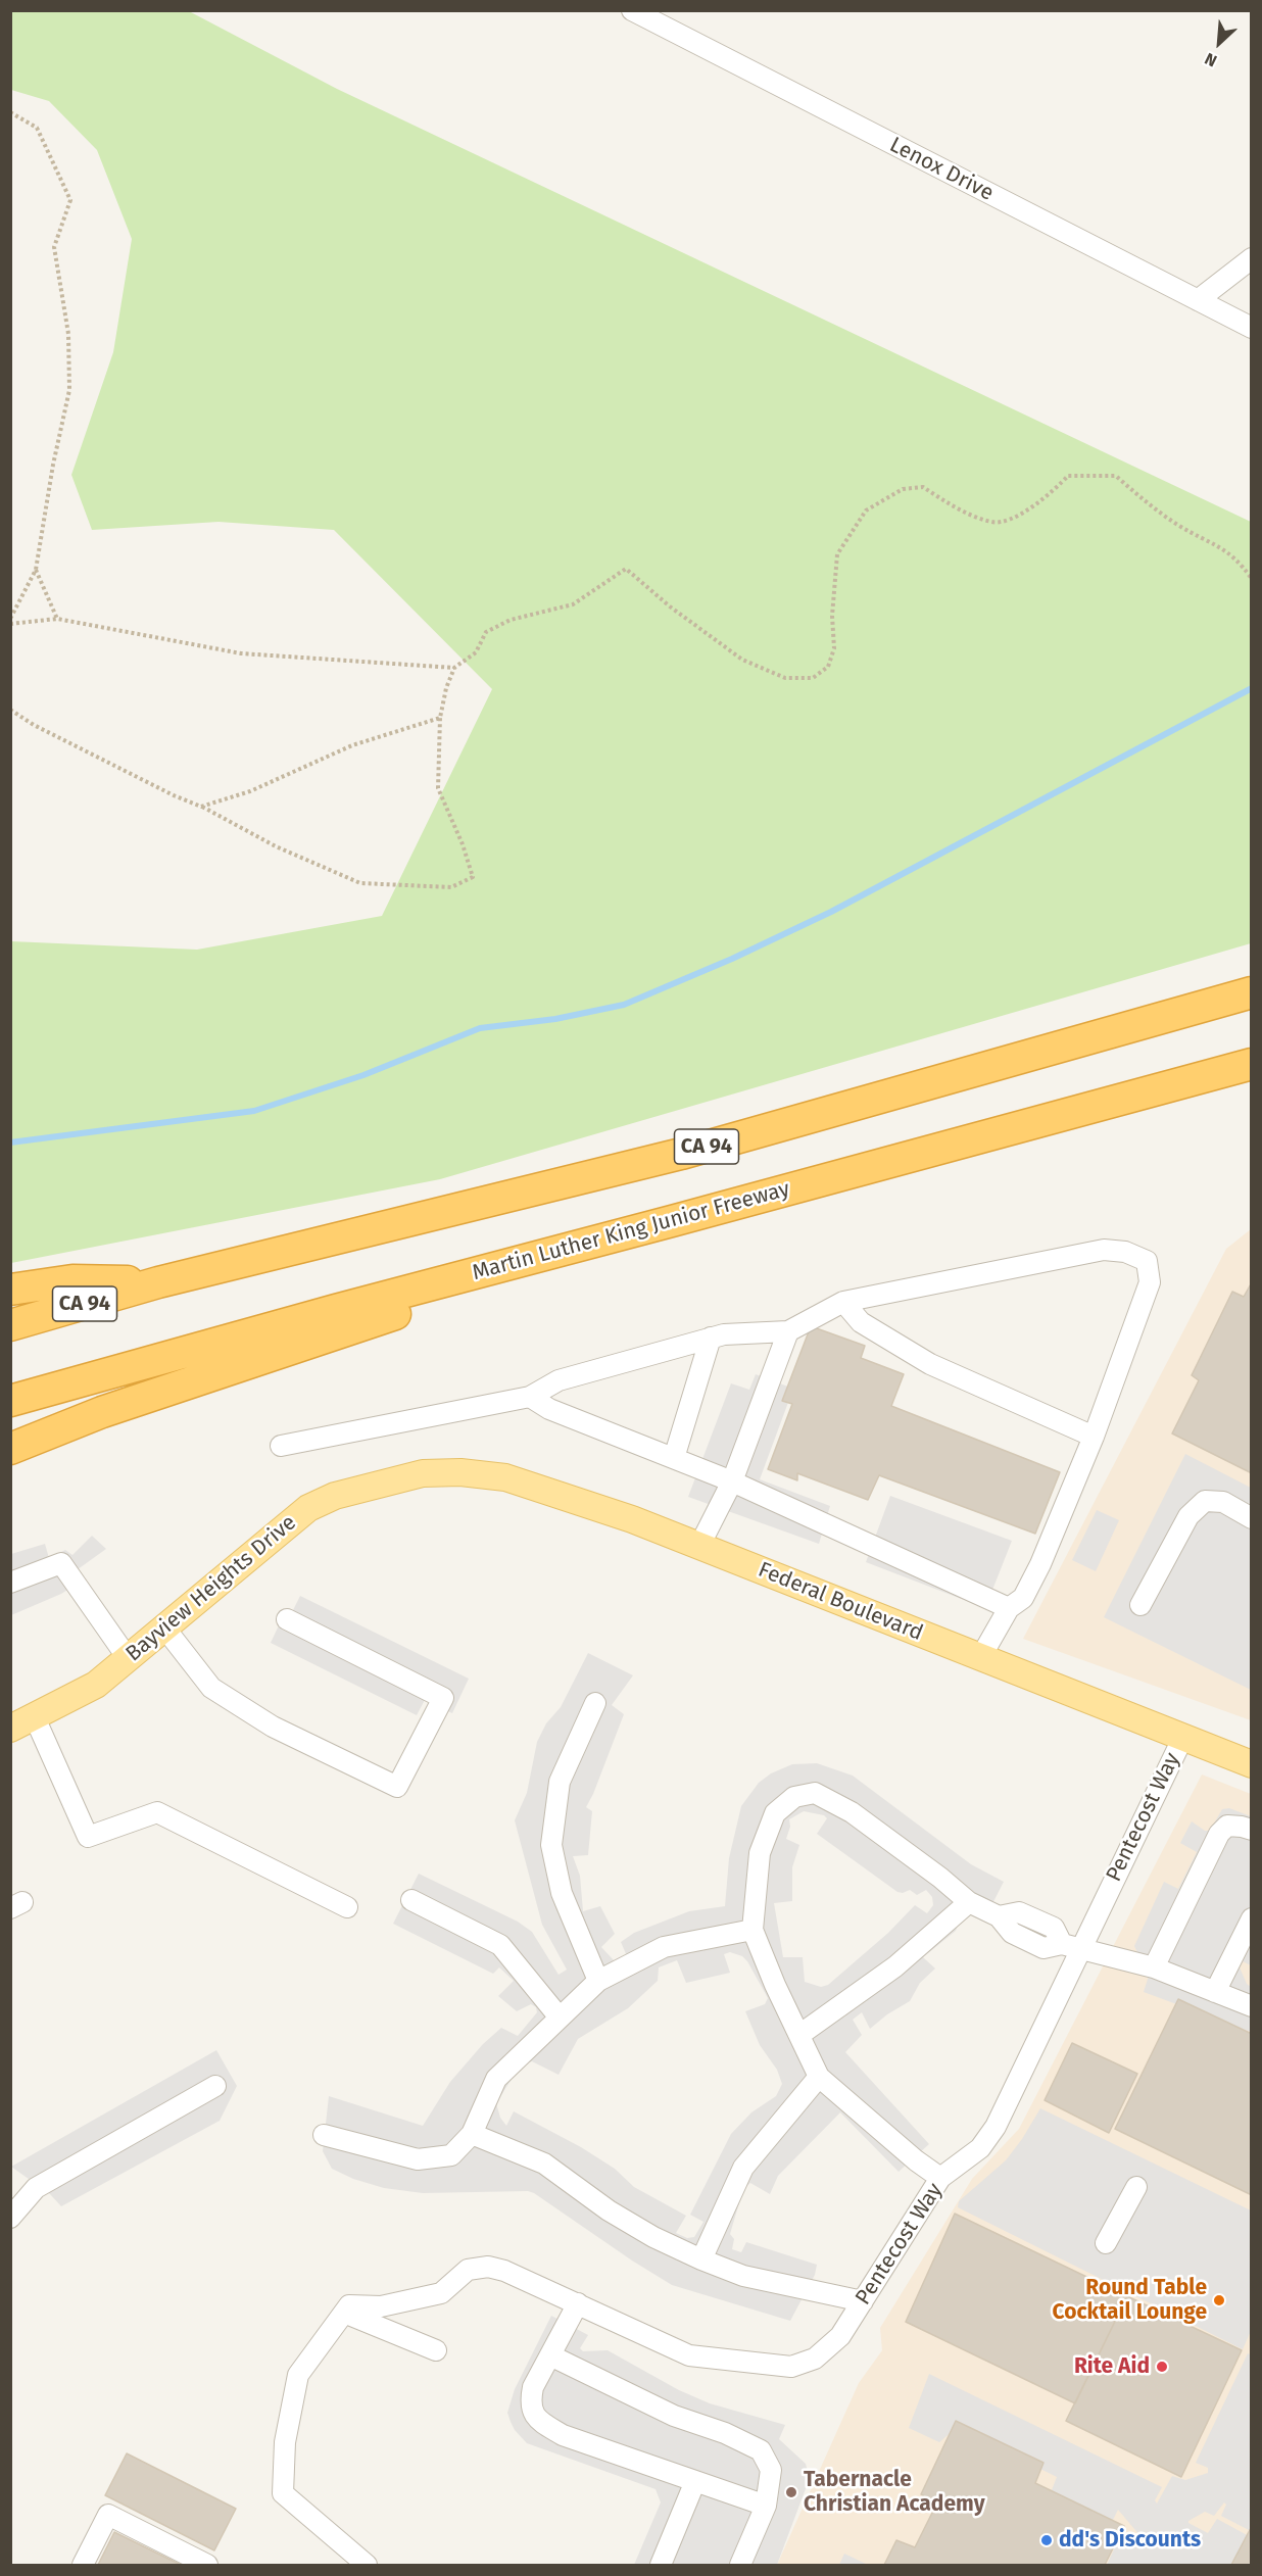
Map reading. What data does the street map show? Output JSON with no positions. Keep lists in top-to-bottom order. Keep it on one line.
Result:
{"streets":{"highway":["CA 94","Martin Luther King Junior Freeway"],"main road":["Bayview Heights Drive","Federal Boulevard"],"street":["Lenox Drive","Pentecost Way"]},"crossings":[["Bayview Heights Drive","Federal Boulevard"],["Federal Boulevard","Pentecost Way"]],"places":["Round Table Cocktail Lounge","Rite Aid","Tabernacle Christian Academy","dd's Discounts"],"north":"bottom left"}
